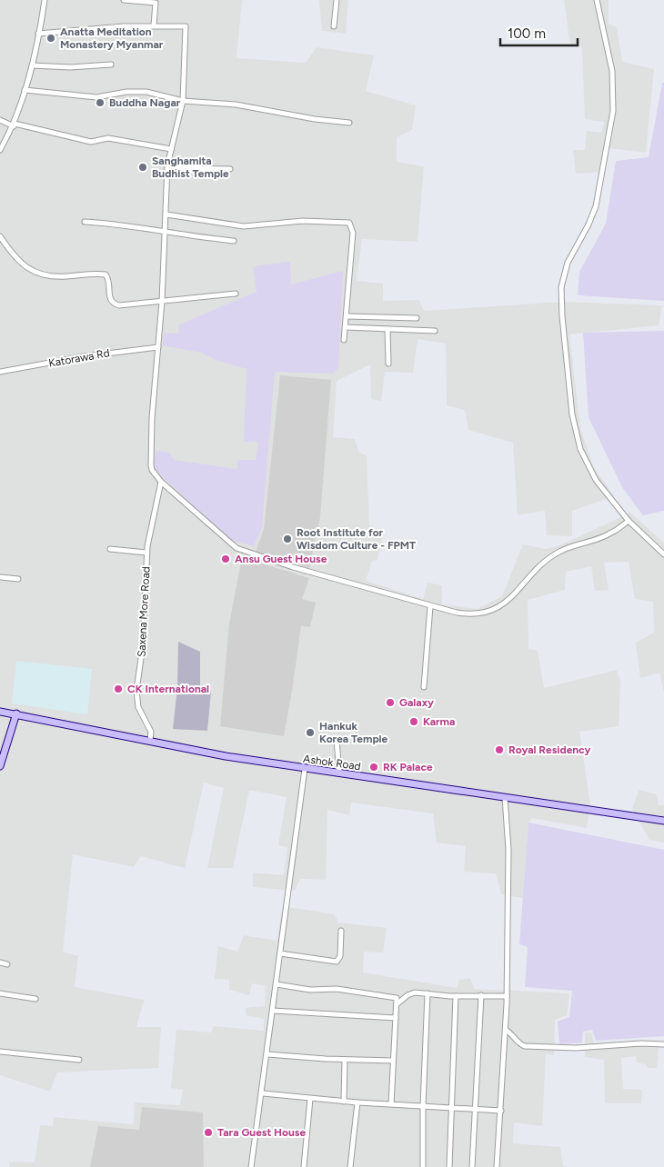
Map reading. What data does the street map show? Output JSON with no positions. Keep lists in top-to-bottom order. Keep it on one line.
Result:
{"streets":{"street":["Katorawa Rd","Saxena More Road","Ashok Road"]},"crossings":[["Saxena More Road","Ashok Road"]],"places":["Anatta Meditation Monastery Myanmar","Buddha Nagar","Sanghamita Budhist Temple","Root Institute for Wisdom Culture - FPMT","Ansu Guest House","CK International","Galaxy","Karma","Hankuk Korea Temple","Royal Residency","RK Palace","Tara Guest House"],"scale_bar":"100 m"}
